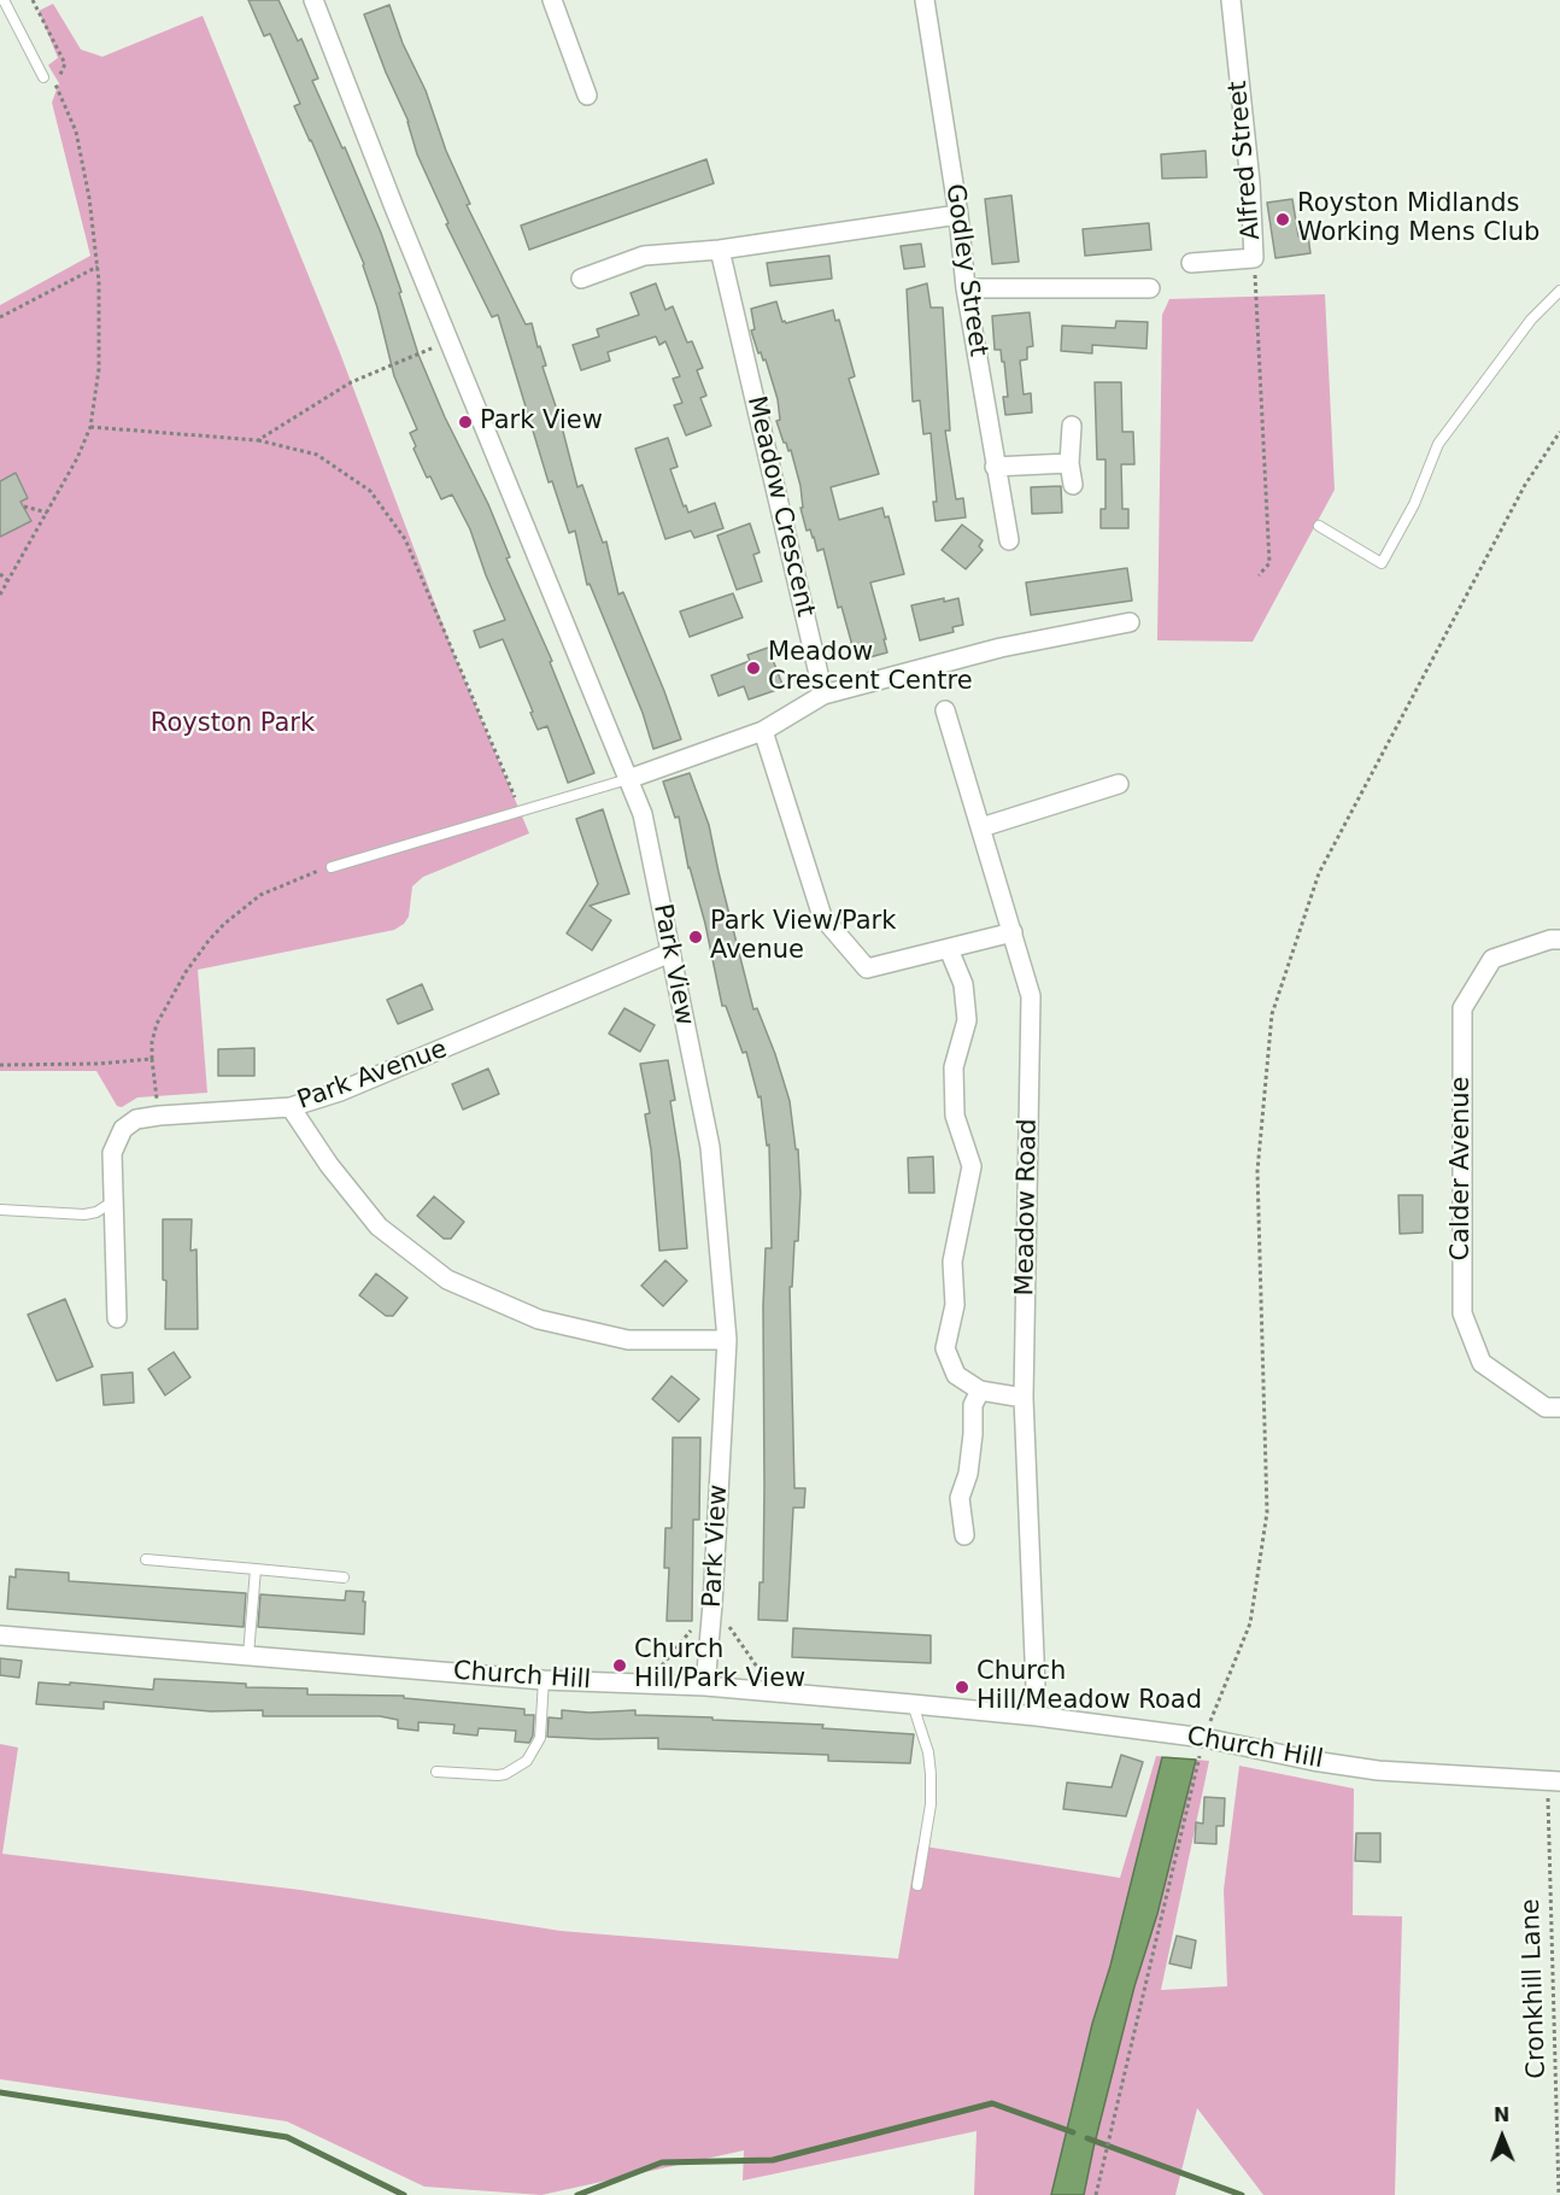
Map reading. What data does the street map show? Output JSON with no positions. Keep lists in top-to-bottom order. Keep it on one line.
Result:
{"streets":{"street":["Alfred Street","Godley Street","Meadow Crescent","Park View","Park Avenue","Calder Avenue","Meadow Road","Church Hill"],"path":["Cronkhill Lane"]},"crossings":[["Park View","Park Avenue"],["Park View","Church Hill"],["Meadow Road","Church Hill"],["Church Hill","Cronkhill Lane"]],"parks":["Royston Park"],"places":["Royston Midlands Working Mens Club","Park View","Meadow Crescent Centre","Park View/Park Avenue","Church Hill/Park View","Church Hill/Meadow Road"],"north":"top"}
